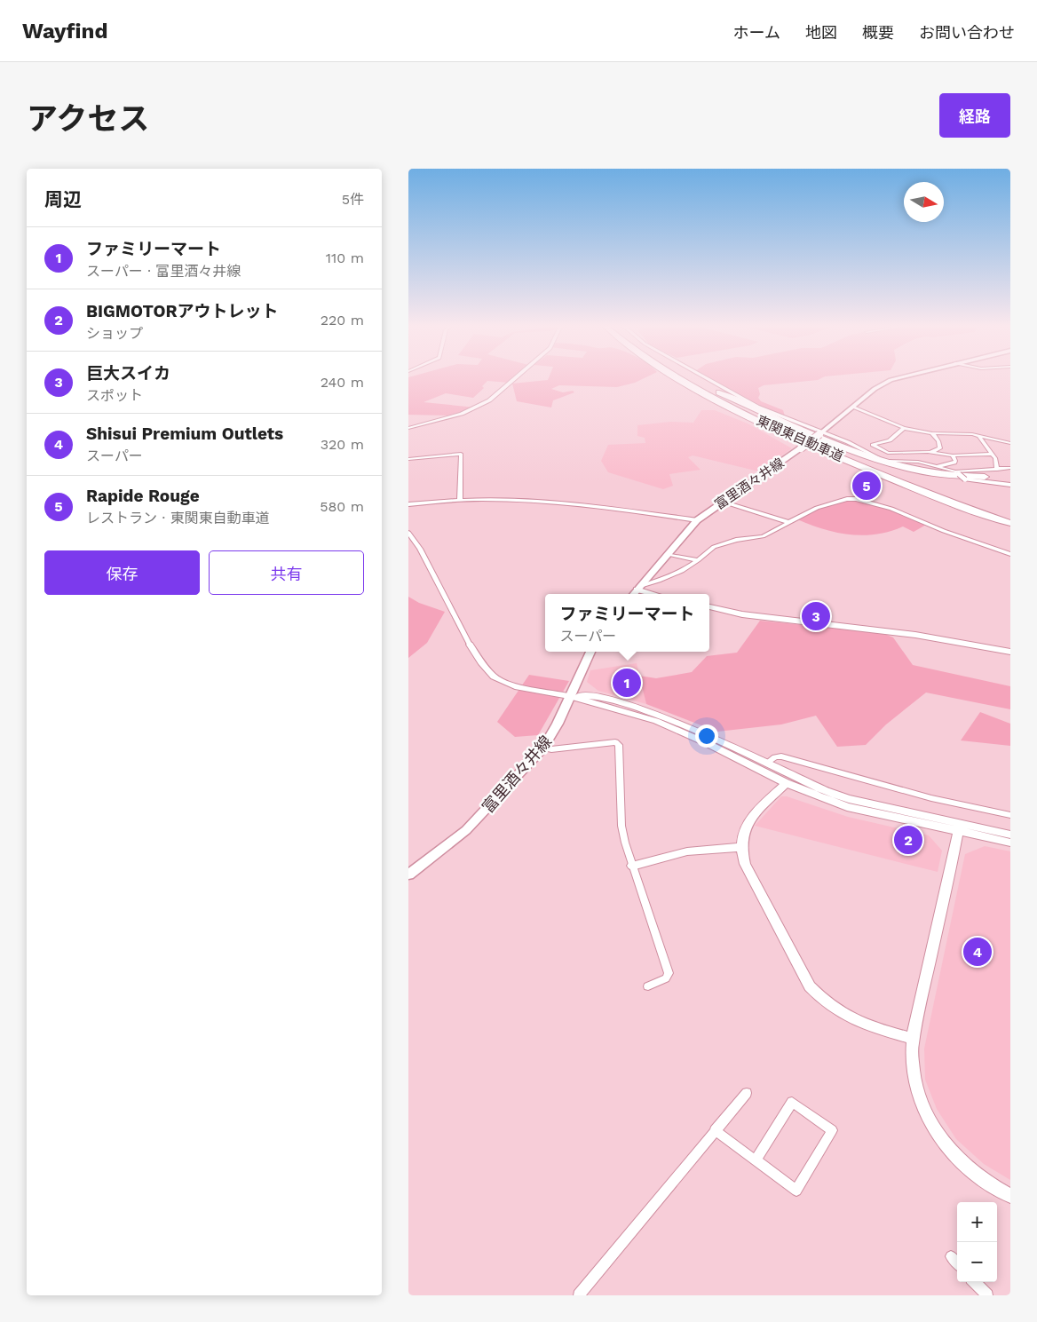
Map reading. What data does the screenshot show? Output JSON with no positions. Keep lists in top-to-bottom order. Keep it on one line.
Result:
{"streets":{"highway":["東関東自動車道"],"main road":["富里酒々井線"]},"north":"right","page":{"header":"Wayfind","nav":["ホーム","地図","概要","お問い合わせ"],"title":"アクセス","buttons":["経路",["保存","共有"]],"heading":["周辺","5件"],"list":[{"mark":"1","name":"ファミリーマート","note":"スーパー · 富里酒々井線","value":"110 m"},{"mark":"2","name":"BIGMOTORアウトレット","note":"ショップ","value":"220 m"},{"mark":"3","name":"巨大スイカ","note":"スポット","value":"240 m"},{"mark":"4","name":"Shisui Premium Outlets","note":"スーパー","value":"320 m"},{"mark":"5","name":"Rapide Rouge","note":"レストラン · 東関東自動車道","value":"580 m"}],"pins":["5","3","1","2","4"],"popup":["ファミリーマート","スーパー"],"map_buttons":["+","−"]}}
